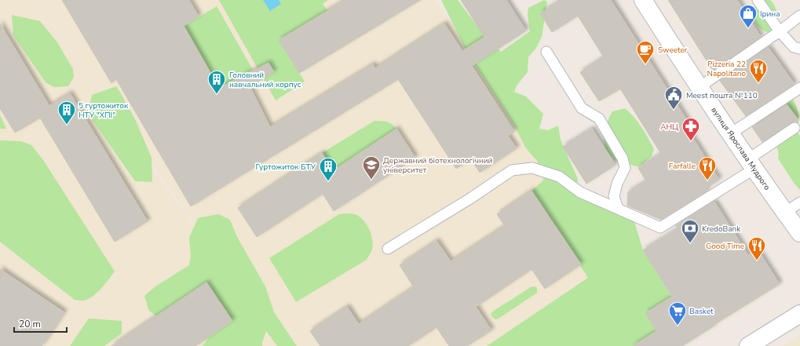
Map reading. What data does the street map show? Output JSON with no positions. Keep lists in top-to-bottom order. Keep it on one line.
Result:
{"streets":{"street":["вулиця Ярослава Мудрого"]},"places":{"shop":["Ірина"],"cafe":["Sweeter"],"restaurant":["Pizzeria 22 Napolitano","Farfalle","Good Time"],"building":["Головний навчальний корпус","5 гуртожиток НТУ \"ХПІ\"","Гуртожиток БТУ"],"public building":["Meest пошта №110"],"pharmacy":["АНЦ"],"school or university":["Державний біотехнологічний університет"],"bank":["KredoBank"],"supermarket":["Basket"]},"scale_bar":"20 m"}
